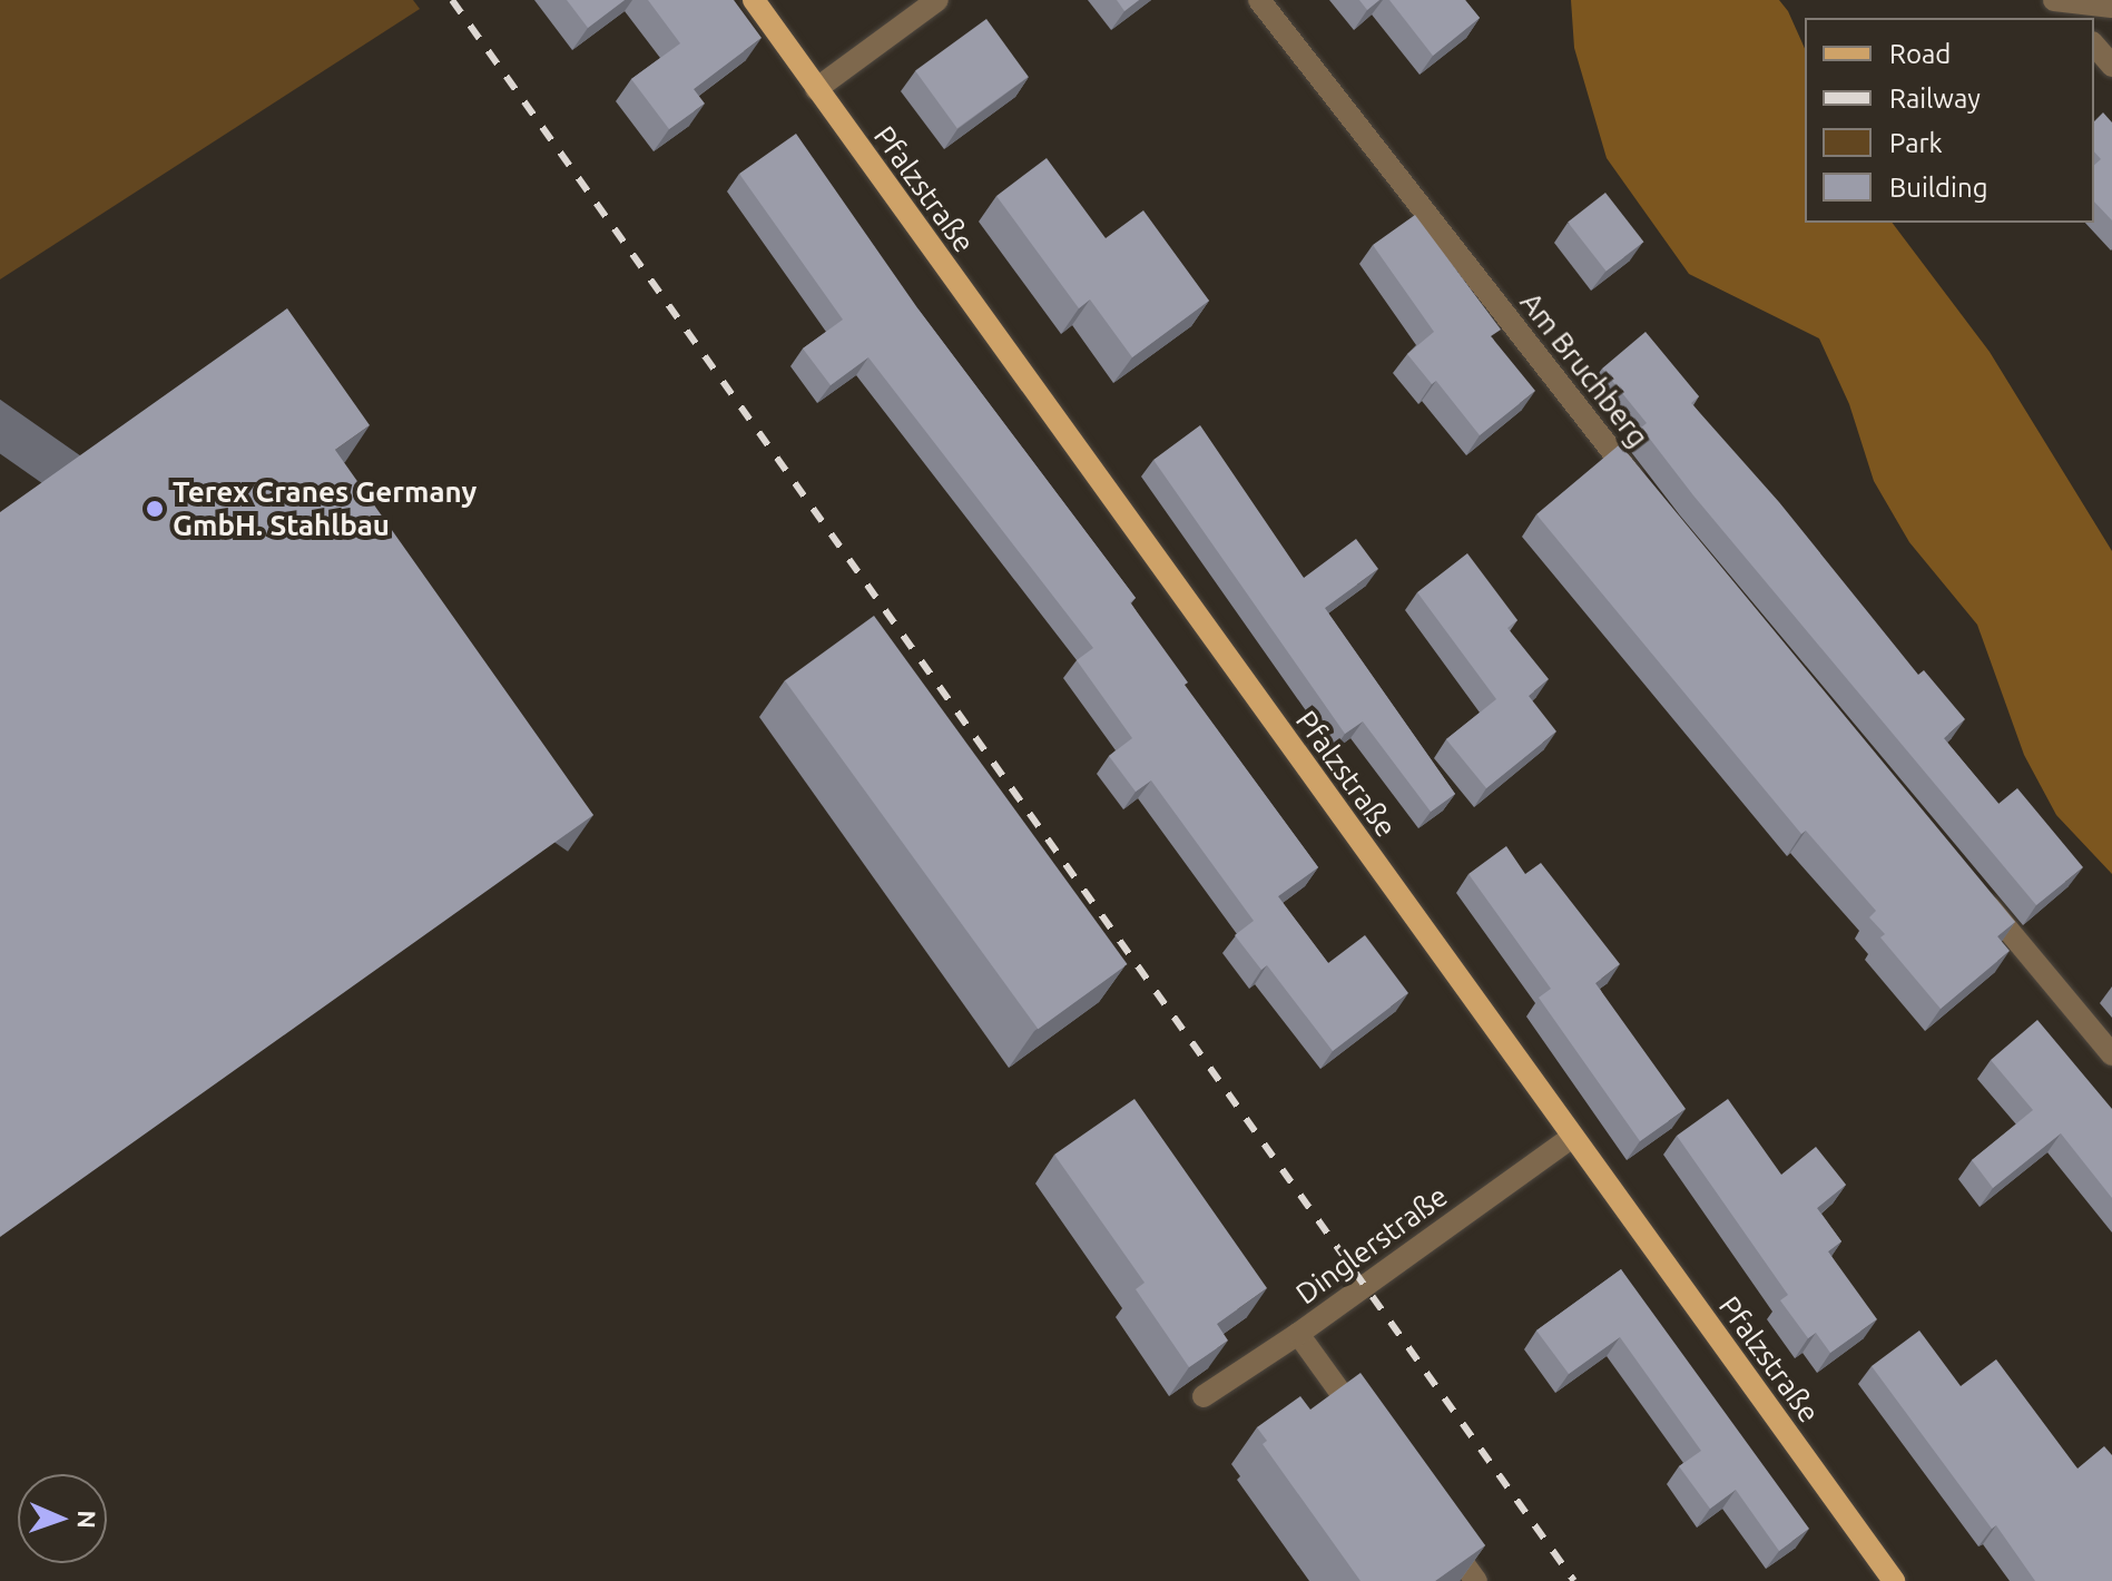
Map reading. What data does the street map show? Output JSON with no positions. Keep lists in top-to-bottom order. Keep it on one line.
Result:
{"streets":{"main road":["Pfalzstraße"],"street":["Am Bruchberg","Dinglerstraße"]},"crossings":[["Pfalzstraße","Dinglerstraße"]],"places":["Terex Cranes Germany GmbH. Stahlbau"],"legend":["Road","Railway","Park","Building"],"north":"right"}
